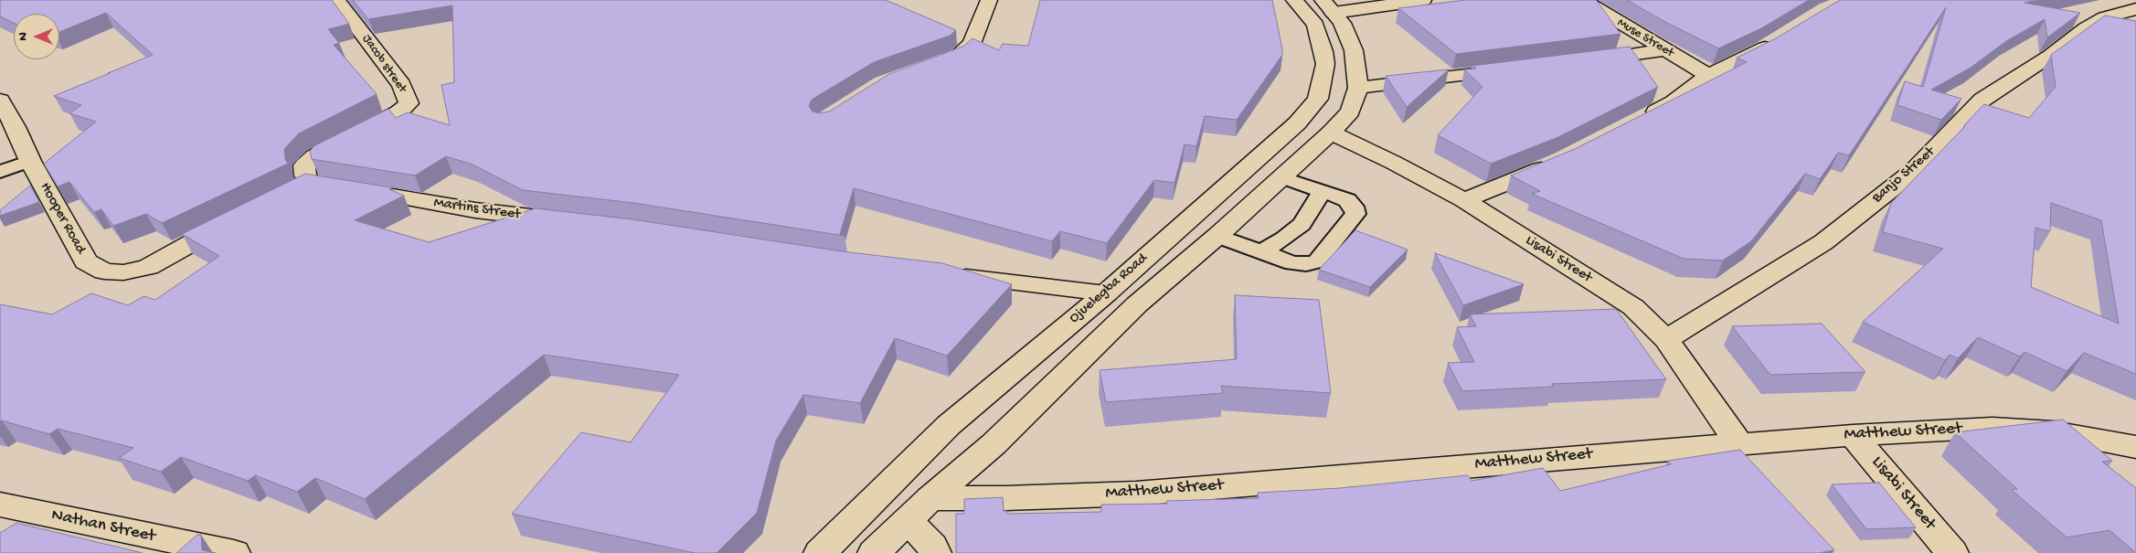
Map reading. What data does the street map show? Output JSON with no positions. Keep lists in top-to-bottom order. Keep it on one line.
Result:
{"streets":{"street":["Muse Street","Jacob street","Banjo Street","Martins Street","Hooper Road","Lisabi Street","Ojuelegba Road","Matthew Street","Nathan Street"]},"crossings":[["Jacob street","Martins Street"],["Banjo Street","Lisabi Street"],["Lisabi Street","Ojuelegba Road"],["Lisabi Street","Matthew Street"],["Ojuelegba Road","Matthew Street"]],"north":"left"}
